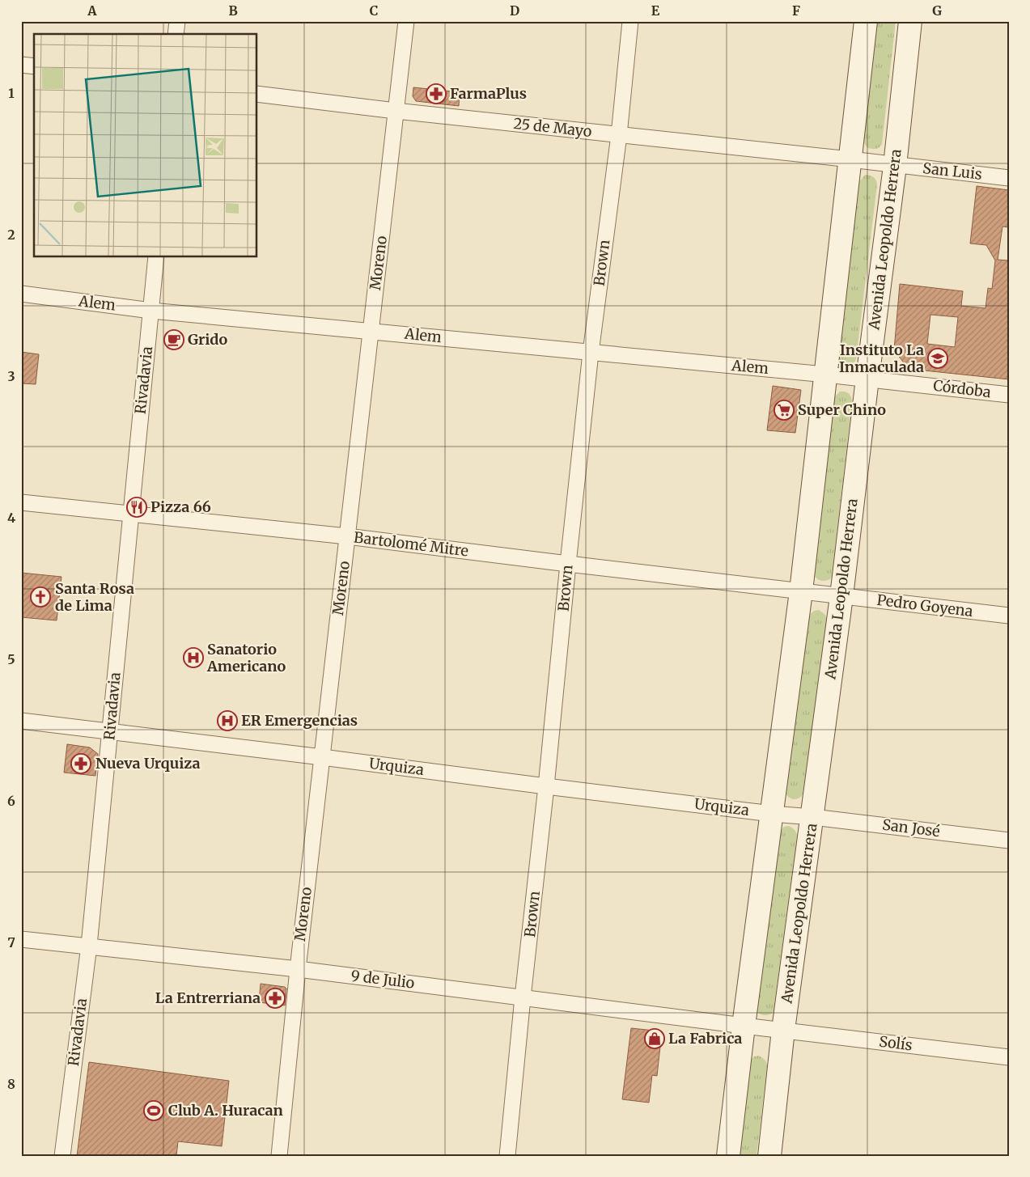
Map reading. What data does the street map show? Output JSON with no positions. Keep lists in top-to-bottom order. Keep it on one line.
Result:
{"streets":{"street":["25 de Mayo","San Luis","Avenida Leopoldo Herrera","Moreno","Brown","Alem","Rivadavia","Córdoba","Bartolomé Mitre","Pedro Goyena","Urquiza","San José","9 de Julio","Solís"]},"crossings":[["25 de Mayo","San Luis"],["25 de Mayo","Moreno"],["25 de Mayo","Brown"],["San Luis","Avenida Leopoldo Herrera"],["Avenida Leopoldo Herrera","Alem"],["Avenida Leopoldo Herrera","Córdoba"],["Avenida Leopoldo Herrera","Pedro Goyena"],["Avenida Leopoldo Herrera","Urquiza"],["Avenida Leopoldo Herrera","San José"],["Avenida Leopoldo Herrera","Solís"],["Moreno","Alem"],["Moreno","Bartolomé Mitre"],["Moreno","Urquiza"],["Moreno","9 de Julio"],["Brown","Alem"],["Brown","Bartolomé Mitre"],["Brown","Urquiza"],["Brown","9 de Julio"],["Alem","Rivadavia"],["Alem","Córdoba"],["Rivadavia","Bartolomé Mitre"],["Rivadavia","Urquiza"],["Rivadavia","9 de Julio"],["Bartolomé Mitre","Pedro Goyena"],["Urquiza","San José"],["9 de Julio","Solís"]],"places":{"pharmacy":["FarmaPlus","Nueva Urquiza","La Entrerriana"],"cafe":["Grido"],"school or university":["Instituto La Inmaculada"],"supermarket":["Super Chino"],"restaurant":["Pizza 66"],"church":["Santa Rosa de Lima"],"hospital":["Sanatorio Americano","ER Emergencias"],"shop":["La Fabrica"],"sports":["Club A. Huracan"]},"grid":{"columns":["A","B","C","D","E","F","G"],"rows":["1","2","3","4","5","6","7","8"]}}
